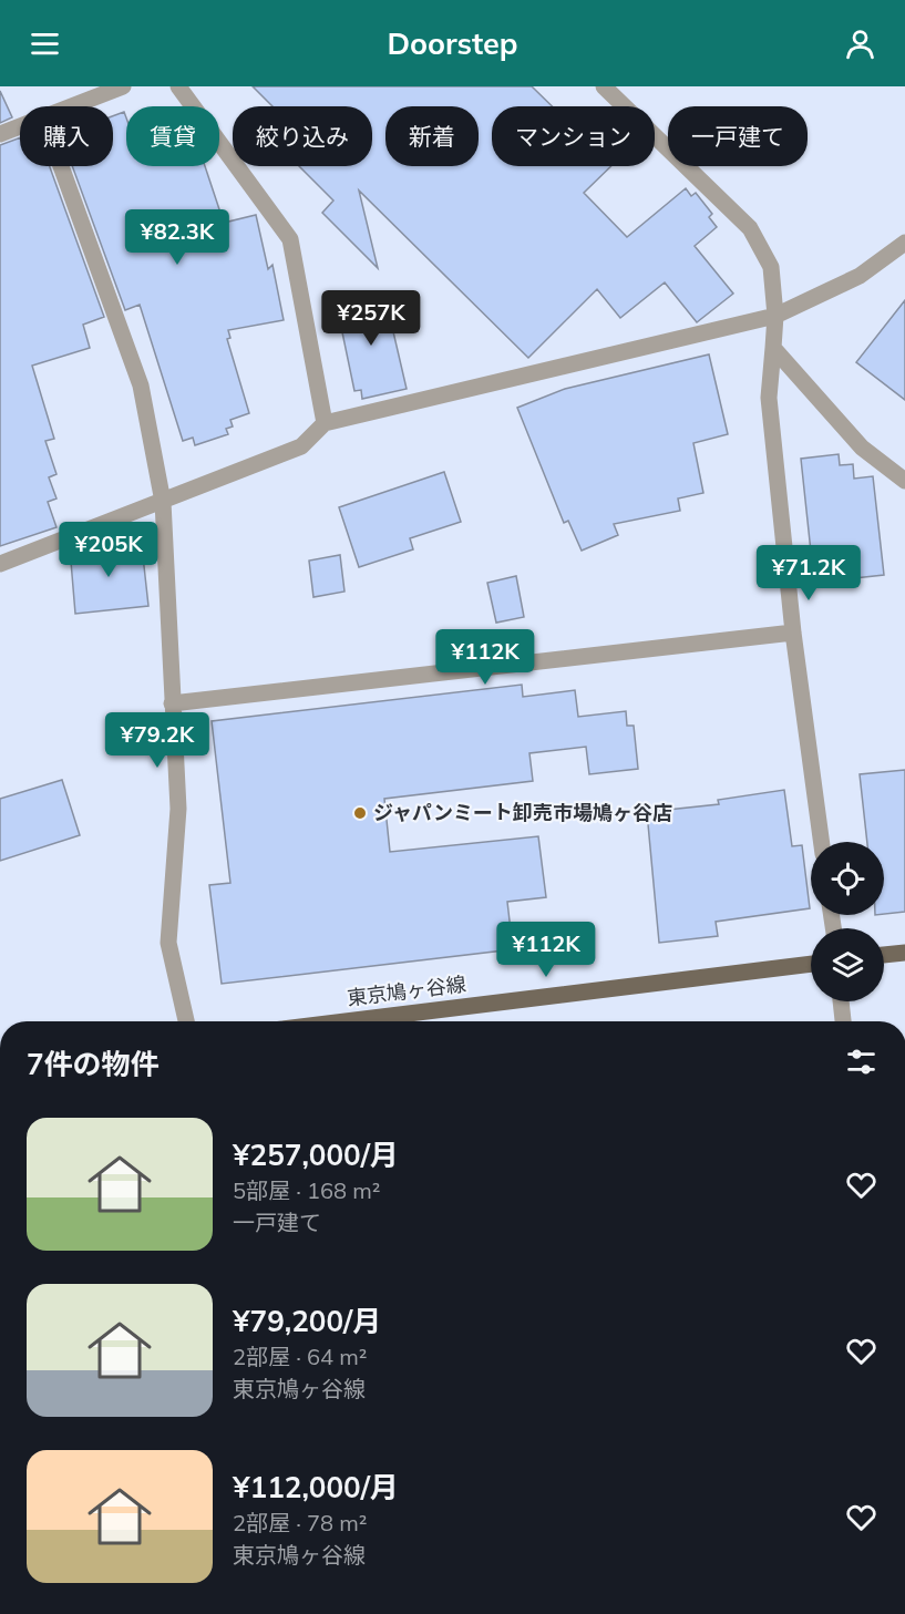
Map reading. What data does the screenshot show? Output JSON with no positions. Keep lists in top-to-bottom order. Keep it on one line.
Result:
{"streets":{"main road":["東京鳩ヶ谷線"]},"places":["ジャパンミート卸売市場鳩ヶ谷店"],"page":{"header":"Doorstep","chip":["購入","賃貸","絞り込み","新着","マンション","一戸建て"],"price":["¥82.3K","¥257K","¥205K","¥71.2K","¥112K","¥79.2K","¥112K"],"heading":"7件の物件","list":[{"name":"¥257,000/月","note":"5部屋 · 168 m² · 一戸建て"},{"name":"¥79,200/月","note":"2部屋 · 64 m² · 東京鳩ヶ谷線"},{"name":"¥112,000/月","note":"2部屋 · 78 m² · 東京鳩ヶ谷線"}]}}
